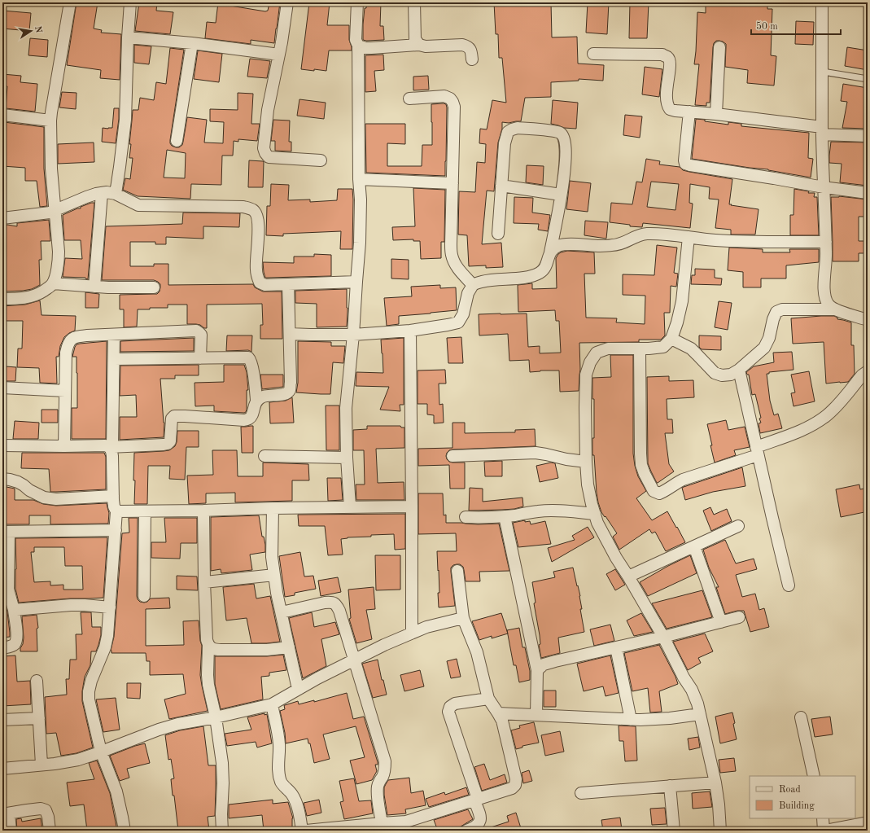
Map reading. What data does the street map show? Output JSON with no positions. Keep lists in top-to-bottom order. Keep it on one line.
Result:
{"legend":["Road","Building"],"scale_bar":"50 m","north":"right"}
